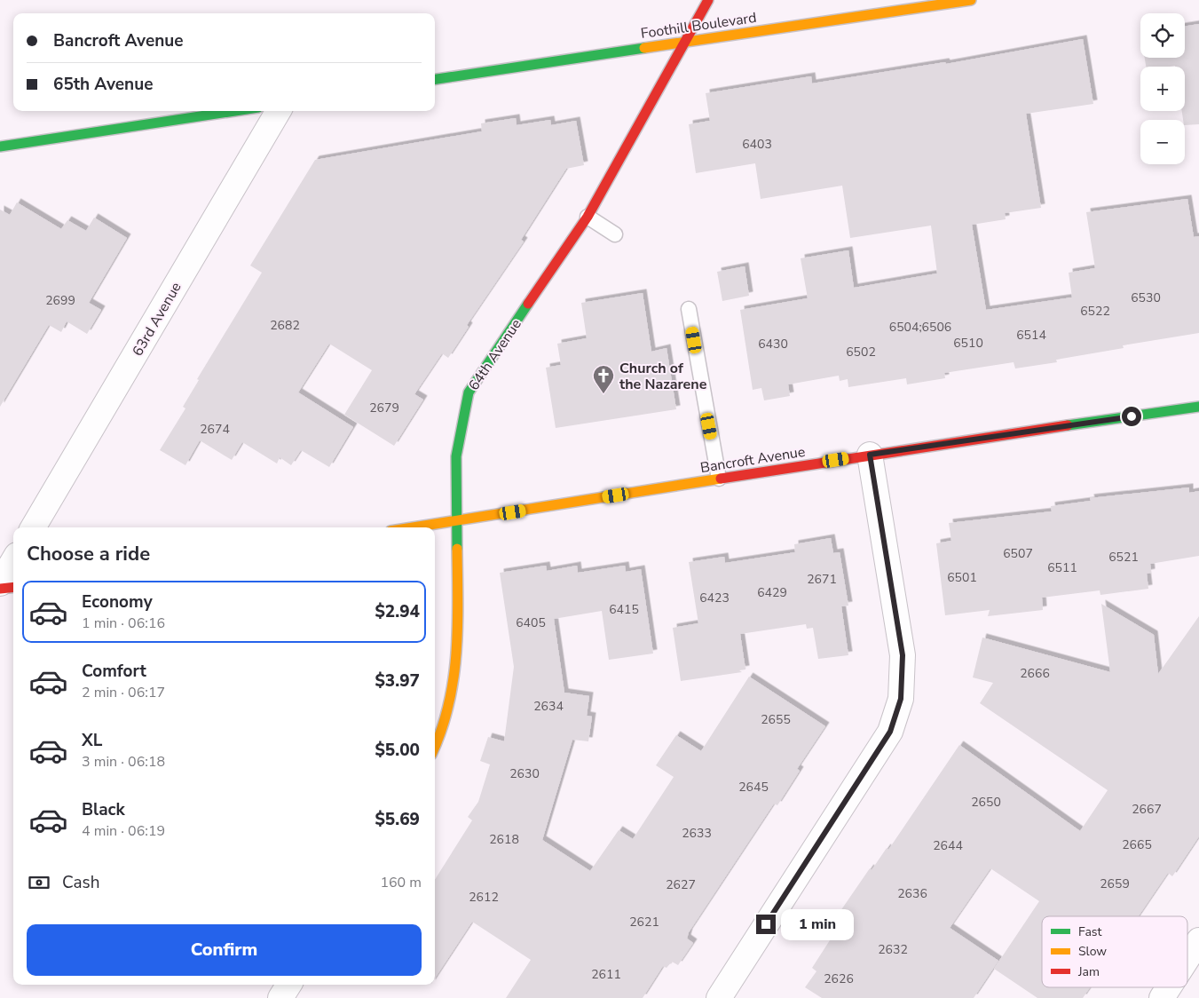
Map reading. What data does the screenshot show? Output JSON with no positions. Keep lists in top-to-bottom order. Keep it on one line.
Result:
{"streets":{"street":["Foothill Boulevard","63rd Avenue","64th Avenue","Bancroft Avenue"]},"crossings":[["Foothill Boulevard","64th Avenue"],["64th Avenue","Bancroft Avenue"]],"places":{"church":["Church of the Nazarene"]},"house_numbers":["6403","6530","2699","6522","2682","6504;6506","6514","6510","6430","6502","2679","2674","6507","6521","6511","6501","2671","6429","6423","6415","6405","2666","2634","2655","2630","2645","2650","2667","2633","2618","2665","2644","2659","2627","2636","2612","2621","2632","2611","2626"],"legend":["Fast","Slow","Jam"],"page":{"map_buttons":["+","−"],"banner":["Bancroft Avenue","65th Avenue"],"heading":"Choose a ride","list":[{"name":"Economy","note":"1 min · 06:16","value":"$2.94"},{"name":"Comfort","note":"2 min · 06:17","value":"$3.97"},{"name":"XL","note":"3 min · 06:18","value":"$5.00"},{"name":"Black","note":"4 min · 06:19","value":"$5.69"}],"pay":["Cash","160 m"],"bubble":"1 min","buttons":"Confirm"}}
